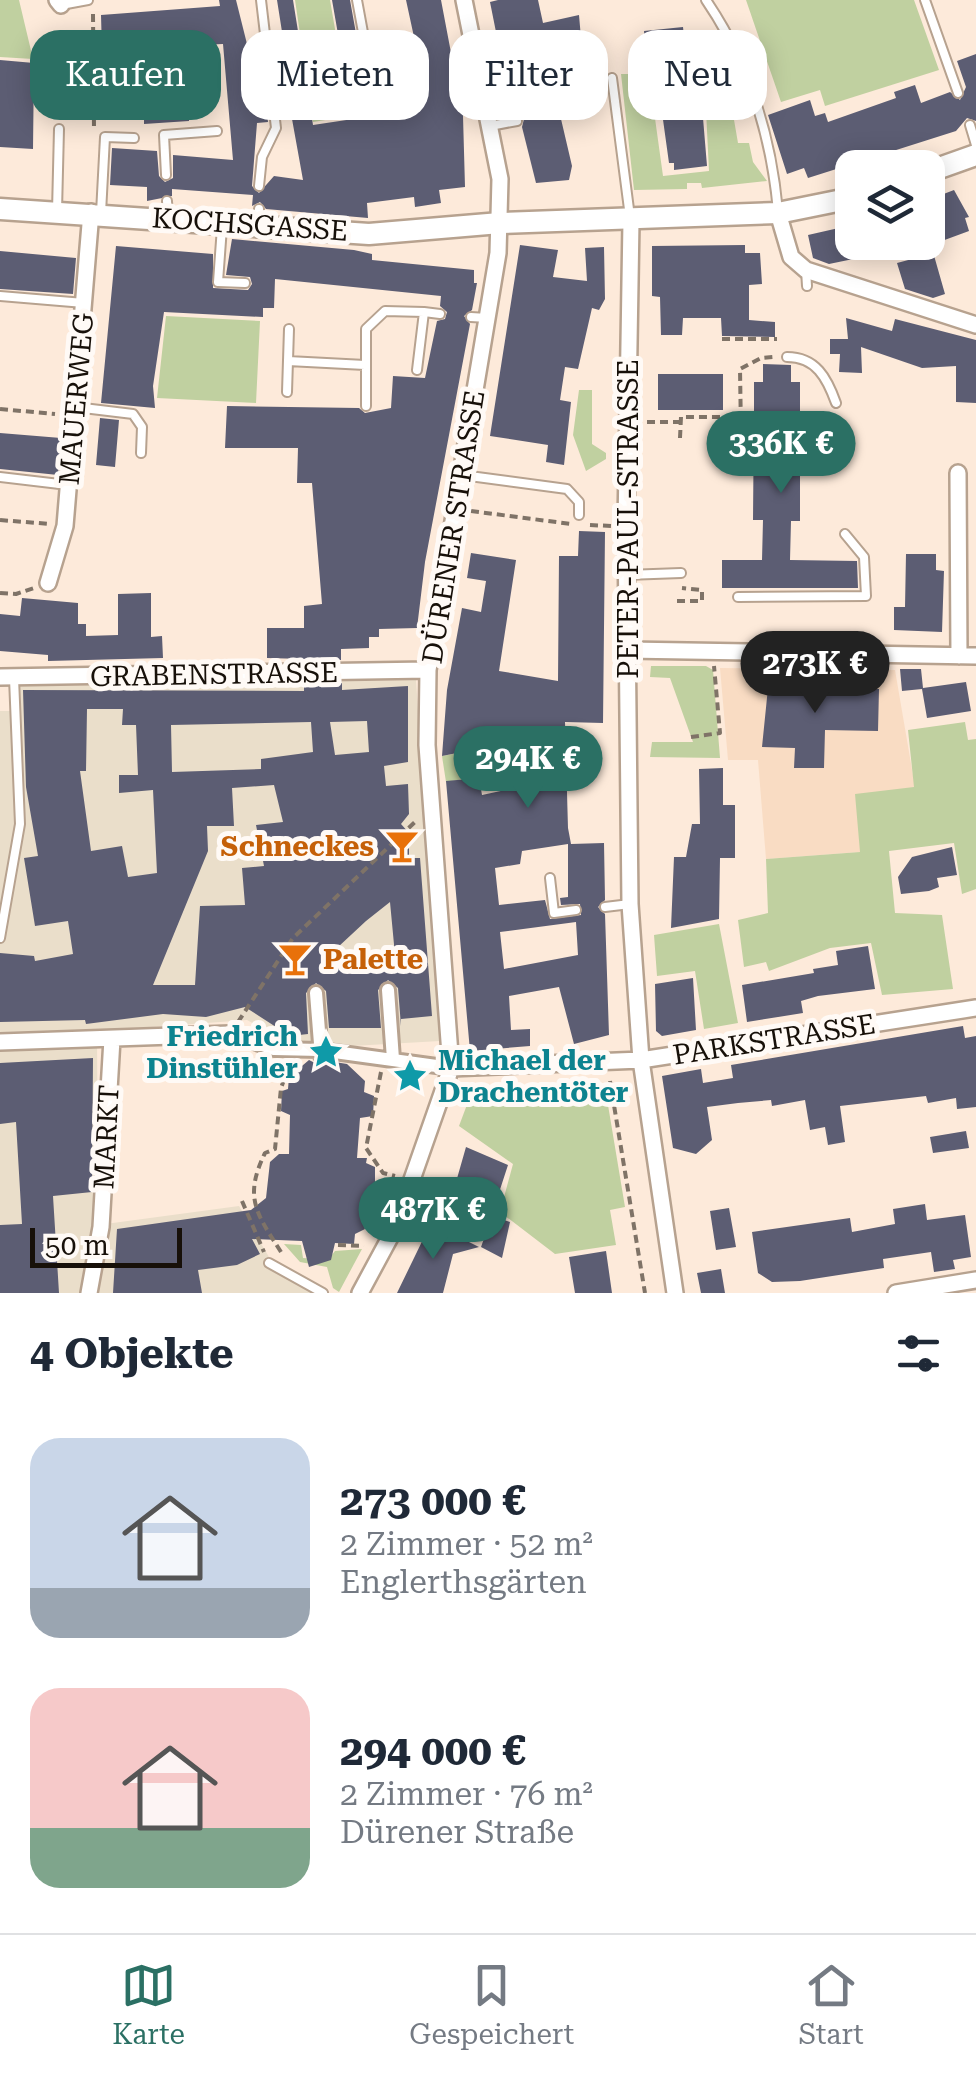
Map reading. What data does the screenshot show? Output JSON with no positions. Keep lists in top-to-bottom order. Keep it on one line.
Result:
{"streets":{"street":["KOCHSGASSE","MAUERWEG","PETER-PAUL-STRASSE","DÜRENER STRASSE","GRABENSTRASSE","PARKSTRASSE","MARKT"]},"crossings":[["KOCHSGASSE","MAUERWEG"],["KOCHSGASSE","PETER-PAUL-STRASSE"],["KOCHSGASSE","DÜRENER STRASSE"],["PETER-PAUL-STRASSE","PARKSTRASSE"],["DÜRENER STRASSE","GRABENSTRASSE"],["DÜRENER STRASSE","PARKSTRASSE"]],"places":{"bar":["Schneckes","Palette"],"place":["Friedrich Dinstühler","Michael der Drachentöter"]},"scale_bar":"50 m","page":{"chip":["Kaufen","Mieten","Filter","Neu"],"price":["336K €","273K €","294K €","487K €"],"scale":"50 m","heading":"4 Objekte","list":[{"name":"273 000 €","note":"2 Zimmer · 52 m² · Englerthsgärten"},{"name":"294 000 €","note":"2 Zimmer · 76 m² · Dürener Straße"}],"tabs":["Karte","Gespeichert","Start"]}}
